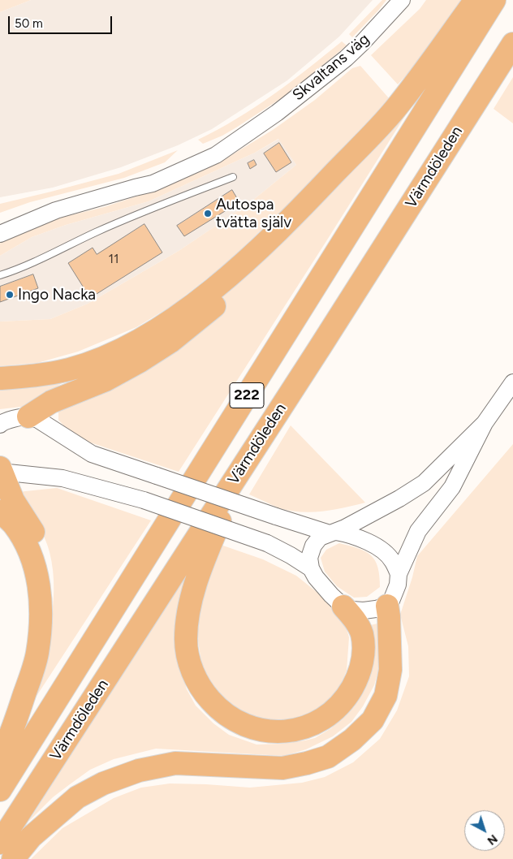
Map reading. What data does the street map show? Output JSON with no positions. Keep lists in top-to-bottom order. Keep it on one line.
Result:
{"streets":{"highway":["Värmdöleden","222"],"street":["Skvaltans väg"]},"places":["Autospa tvätta själv","Ingo Nacka"],"house_numbers":["11"],"scale_bar":"50 m","north":"bottom right"}
